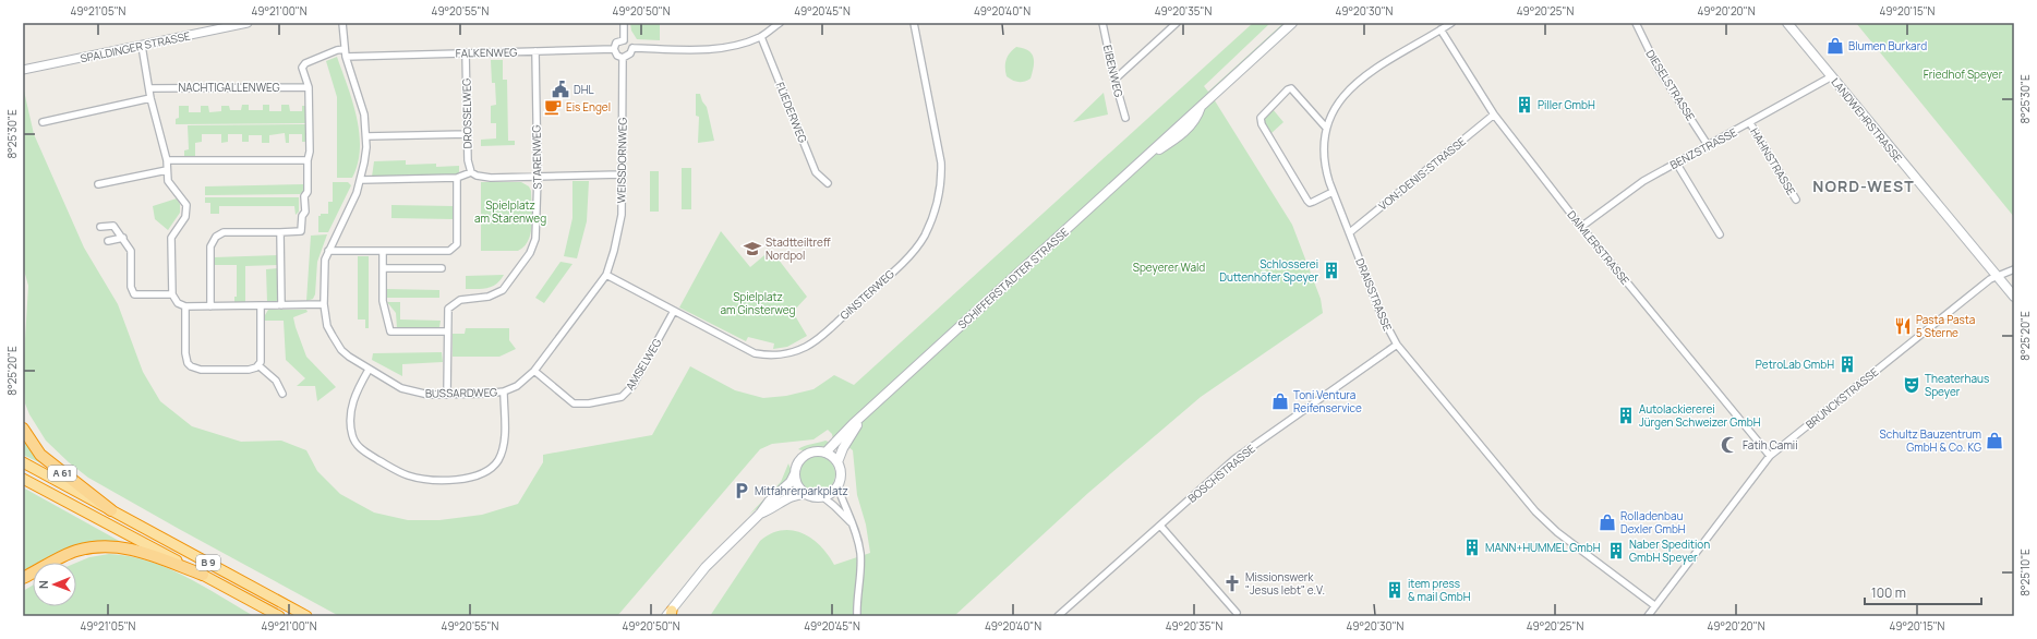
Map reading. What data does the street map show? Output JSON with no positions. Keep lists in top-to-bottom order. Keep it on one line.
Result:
{"streets":{"highway":["A 61","B 9"],"main road":["LANDWEHRSTRASSE","SCHIFFERSTADTER STRASSE"],"street":["SPALDINGER STRASSE","FALKENWEG","EIBENWEG","DIESELSTRASSE","NACHTIGALLENWEG","FLIEDERWEG","DROSSELWEG","BENZSTRASSE","STARENWEG","WEISSDORNWEG","HAHNSTRASSE","VON-DENIS-STRASSE","DAIMLERSTRASSE","GINSTERWEG","DRAISSTRASSE","AMSELWEG","BUSSARDWEG","BRUNCKSTRASSE","BOSCHSTRASSE"]},"crossings":[["FALKENWEG","DROSSELWEG"],["FALKENWEG","STARENWEG"],["FALKENWEG","WEISSDORNWEG"],["FALKENWEG","BUSSARDWEG"],["DIESELSTRASSE","BENZSTRASSE"],["LANDWEHRSTRASSE","BENZSTRASSE"],["LANDWEHRSTRASSE","BRUNCKSTRASSE"],["BENZSTRASSE","HAHNSTRASSE"],["BENZSTRASSE","DAIMLERSTRASSE"],["STARENWEG","BUSSARDWEG"],["WEISSDORNWEG","GINSTERWEG"],["WEISSDORNWEG","BUSSARDWEG"],["VON-DENIS-STRASSE","DAIMLERSTRASSE"],["VON-DENIS-STRASSE","DRAISSTRASSE"],["DAIMLERSTRASSE","DRAISSTRASSE"],["DAIMLERSTRASSE","BRUNCKSTRASSE"],["GINSTERWEG","AMSELWEG"],["GINSTERWEG","BUSSARDWEG"],["DRAISSTRASSE","BRUNCKSTRASSE"],["DRAISSTRASSE","BOSCHSTRASSE"],["AMSELWEG","BUSSARDWEG"],["A 61","B 9"]],"districts":["NORD-WEST"],"parks":["Friedhof Speyer","Spielplatz am Starenweg","Speyerer Wald","Spielplatz am Ginsterweg"],"places":{"shop":["Blumen Burkard","Toni Ventura Reifenservice","Schultz Bauzentrum GmbH & Co. KG","Rolladenbau Dexler GmbH"],"public building":["DHL"],"building":["Piller GmbH","Schlosserei Duttenhöfer Speyer","PetroLab GmbH","Autolackiererei Jürgen Schweizer GmbH","MANN+HUMMEL GmbH","Naber Spedition GmbH Speyer","item press & mail GmbH"],"cafe":["Eis Engel"],"school or university":["Stadtteiltreff Nordpol"],"restaurant":["Pasta Pasta 5 Sterne"],"theatre":["Theaterhaus Speyer"],"mosque":["Fatih Camii"],"parking":["Mitfahrerparkplatz"],"church":["Missionswerk \"Jesus lebt\" e.V."]},"scale_bar":"100 m","north":"left","coordinates":["49°21'05\"N","49°21'00\"N","49°20'55\"N","49°20'50\"N","49°20'45\"N","49°20'40\"N","49°20'35\"N","49°20'30\"N","49°20'25\"N","49°20'20\"N","49°20'15\"N","8°25'30\"E","8°25'20\"E","8°25'10\"E"]}
